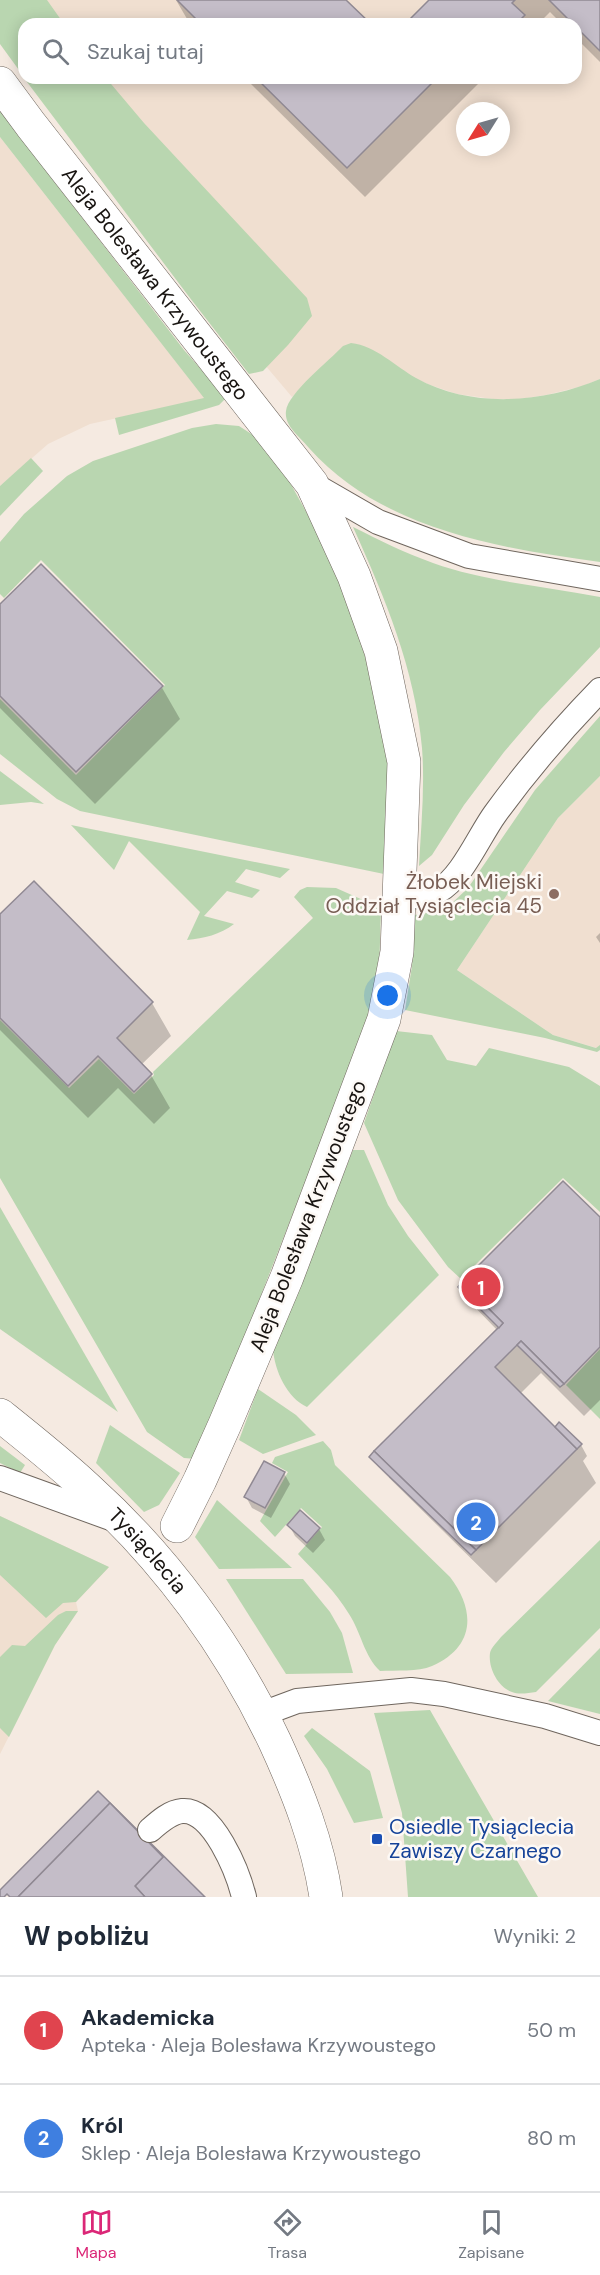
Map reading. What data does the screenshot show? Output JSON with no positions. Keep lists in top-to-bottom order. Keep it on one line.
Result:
{"streets":{"street":["Aleja Bolesława Krzywoustego","Tysiąclecia"]},"places":{"other":["Żłobek Miejski Oddział Tysiąclecia 45"],"transit":["Osiedle Tysiąclecia Zawiszy Czarnego"]},"north":"bottom left","page":{"search":"Szukaj tutaj","pins":["1","2"],"heading":["W pobliżu","Wyniki: 2"],"list":[{"mark":"1","name":"Akademicka","note":"Apteka · Aleja Bolesława Krzywoustego","value":"50 m"},{"mark":"2","name":"Król","note":"Sklep · Aleja Bolesława Krzywoustego","value":"80 m"}],"nav":["Mapa","Trasa","Zapisane"]}}
